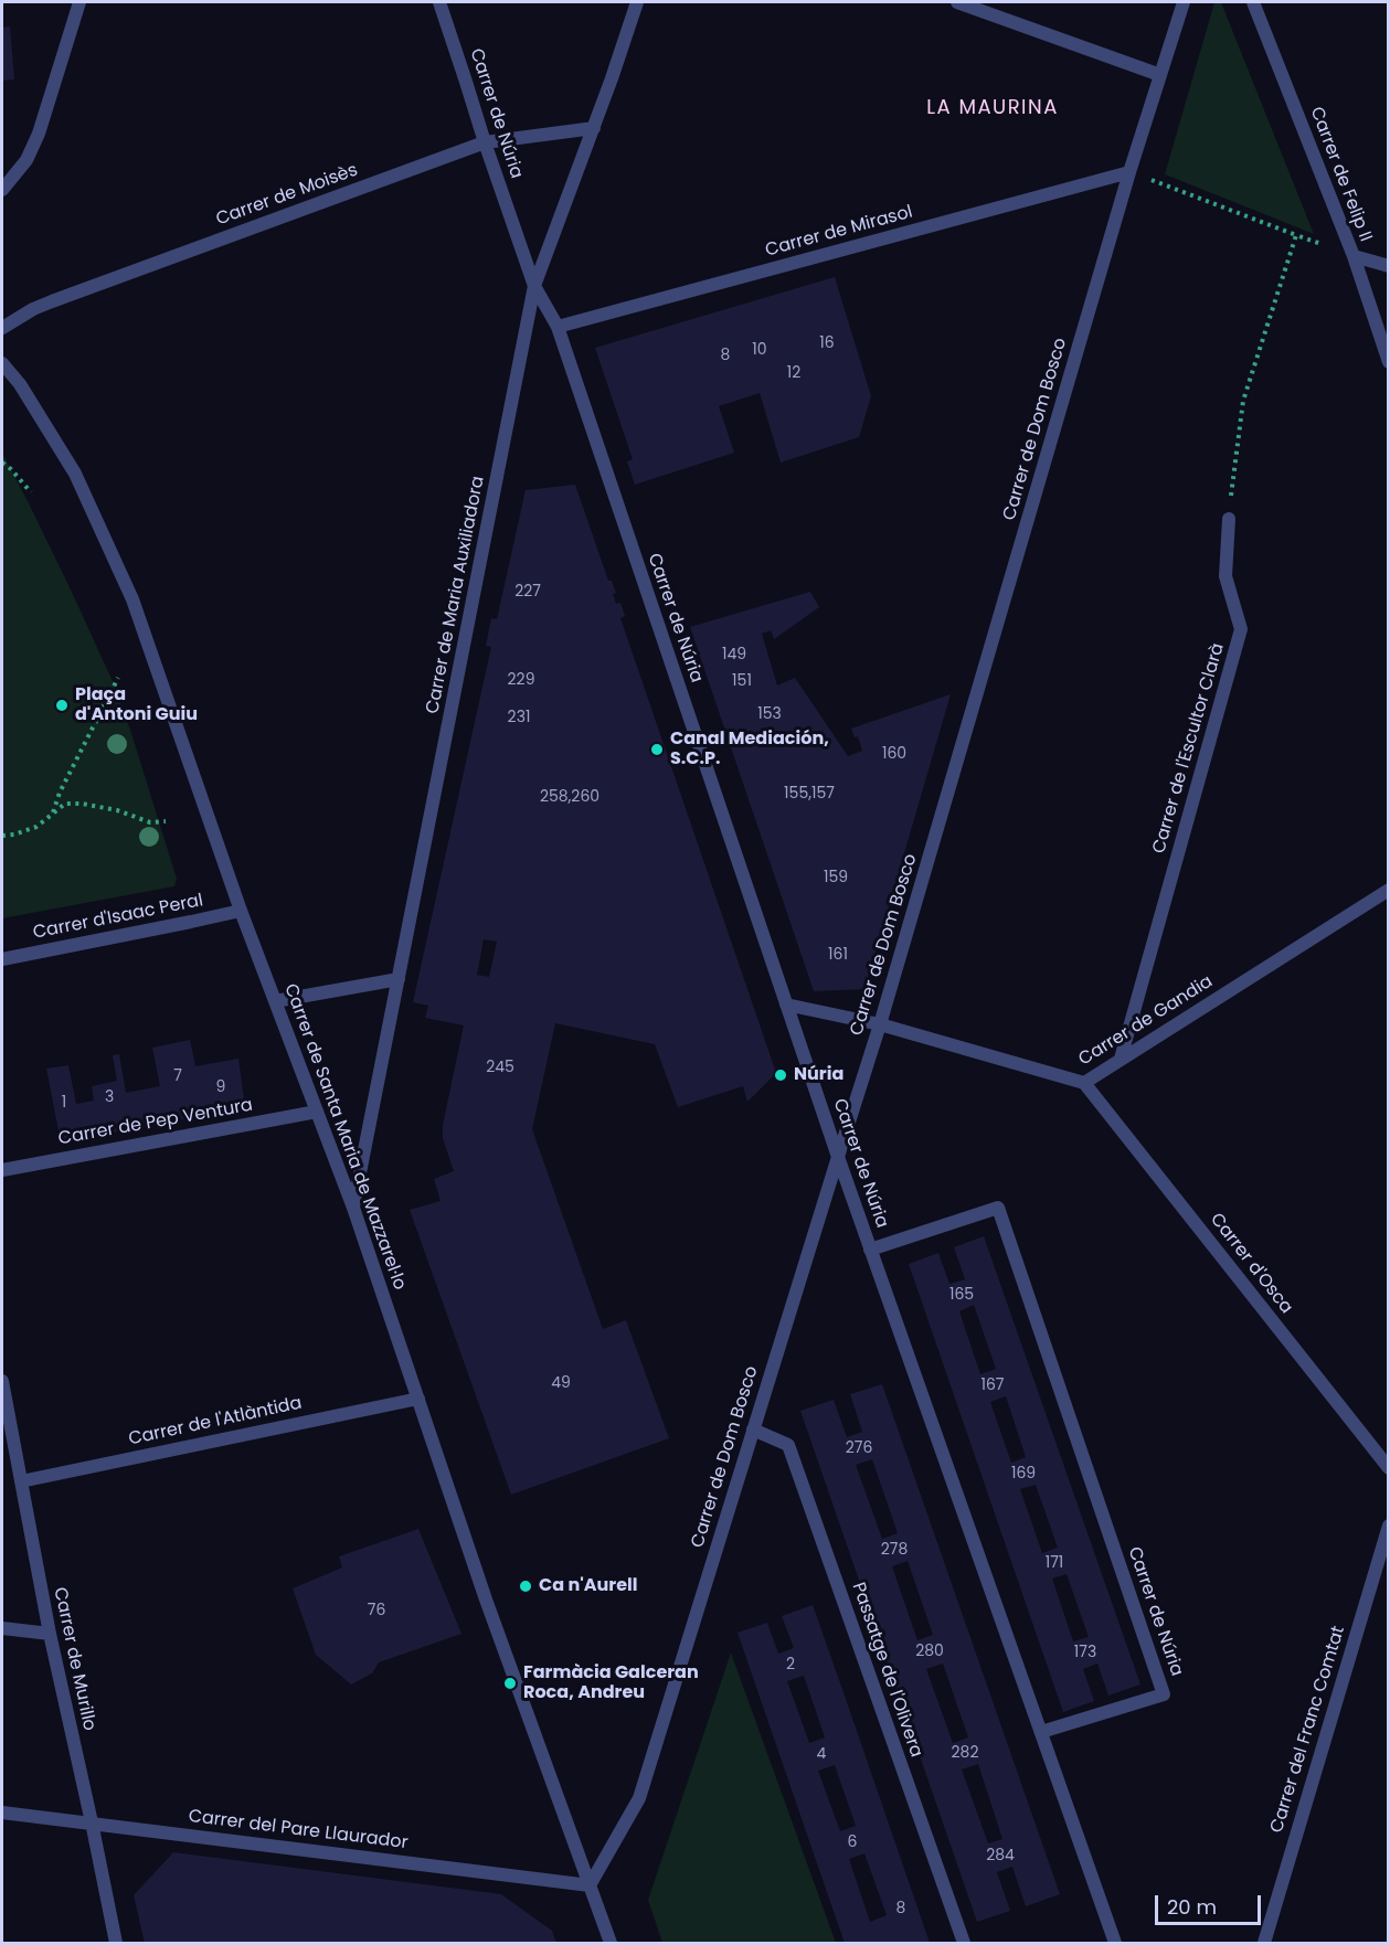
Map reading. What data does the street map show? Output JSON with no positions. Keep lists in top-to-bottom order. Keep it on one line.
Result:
{"streets":{"street":["Carrer de Núria","Carrer de Felip II","Carrer de Moisès","Carrer de Mirasol","Carrer de Dom Bosco","Carrer de Maria Auxiliadora","Carrer de l'Escultor Clarà","Carrer d'Isaac Peral","Carrer de Gandia","Carrer de Pep Ventura","Carrer de Santa Maria de Mazzarel·lo","Carrer d'Osca","Carrer de l'Atlàntida","Carrer de Murillo","Passatge de l'Olivera","Carrer del Franc Comtat","Carrer del Pare Llaurador"]},"crossings":[["Carrer de Núria","Carrer de Moisès"],["Carrer de Núria","Carrer de Mirasol"],["Carrer de Núria","Carrer de Dom Bosco"],["Carrer de Núria","Carrer de Maria Auxiliadora"],["Carrer de Núria","Carrer de Gandia"],["Carrer de Moisès","Carrer de Maria Auxiliadora"],["Carrer de Mirasol","Carrer de Dom Bosco"],["Carrer de Dom Bosco","Carrer de Gandia"],["Carrer de Dom Bosco","Carrer de Santa Maria de Mazzarel·lo"],["Carrer de Dom Bosco","Passatge de l'Olivera"],["Carrer de Dom Bosco","Carrer del Pare Llaurador"],["Carrer de Maria Auxiliadora","Carrer de Santa Maria de Mazzarel·lo"],["Carrer de l'Escultor Clarà","Carrer de Gandia"],["Carrer d'Isaac Peral","Carrer de Santa Maria de Mazzarel·lo"],["Carrer de Gandia","Carrer d'Osca"],["Carrer de Pep Ventura","Carrer de Santa Maria de Mazzarel·lo"],["Carrer de Santa Maria de Mazzarel·lo","Carrer de l'Atlàntida"],["Carrer de Santa Maria de Mazzarel·lo","Carrer del Pare Llaurador"],["Carrer de l'Atlàntida","Carrer de Murillo"],["Carrer de Murillo","Carrer del Pare Llaurador"]],"districts":["LA MAURINA"],"places":["Plaça d'Antoni Guiu","Canal Mediación, S.C.P.","Núria","Ca n'Aurell","Farmàcia Galceran Roca, Andreu"],"house_numbers":["16","10","8","12","227","149","229","151","153","231","160","155,157","258,260","159","161","245","7","9","3","1","165","49","167","276","169","278","171","76","280","173","2","282","4","6","284","8"],"scale_bar":"20 m"}
